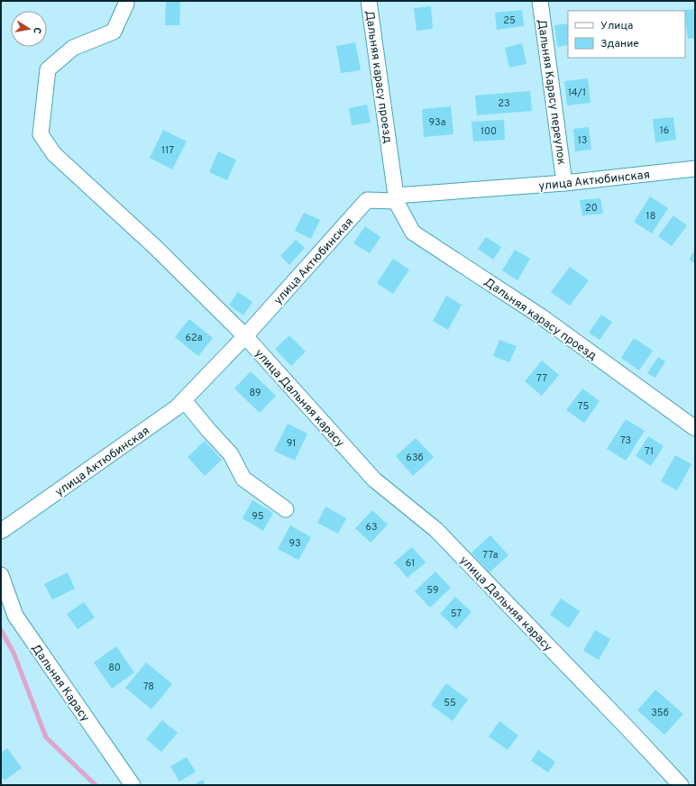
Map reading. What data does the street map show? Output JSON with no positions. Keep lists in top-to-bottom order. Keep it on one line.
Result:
{"streets":{"street":["Дальняя карасу проезд","Дальняя Карасу переулок","улица Актюбинская","улица Дальняя карасу","Дальняя Карасу"]},"crossings":[["Дальняя карасу проезд","улица Актюбинская"],["Дальняя Карасу переулок","улица Актюбинская"],["улица Актюбинская","улица Дальняя карасу"]],"house_numbers":["25","14/1","23","93а","16","100","13","117","20","18","62а","77","89","75","73","91","71","63б","95","63","93","77а","61","59","57","80","78","55","35б"],"legend":["Улица","Здание"],"north":"right"}
